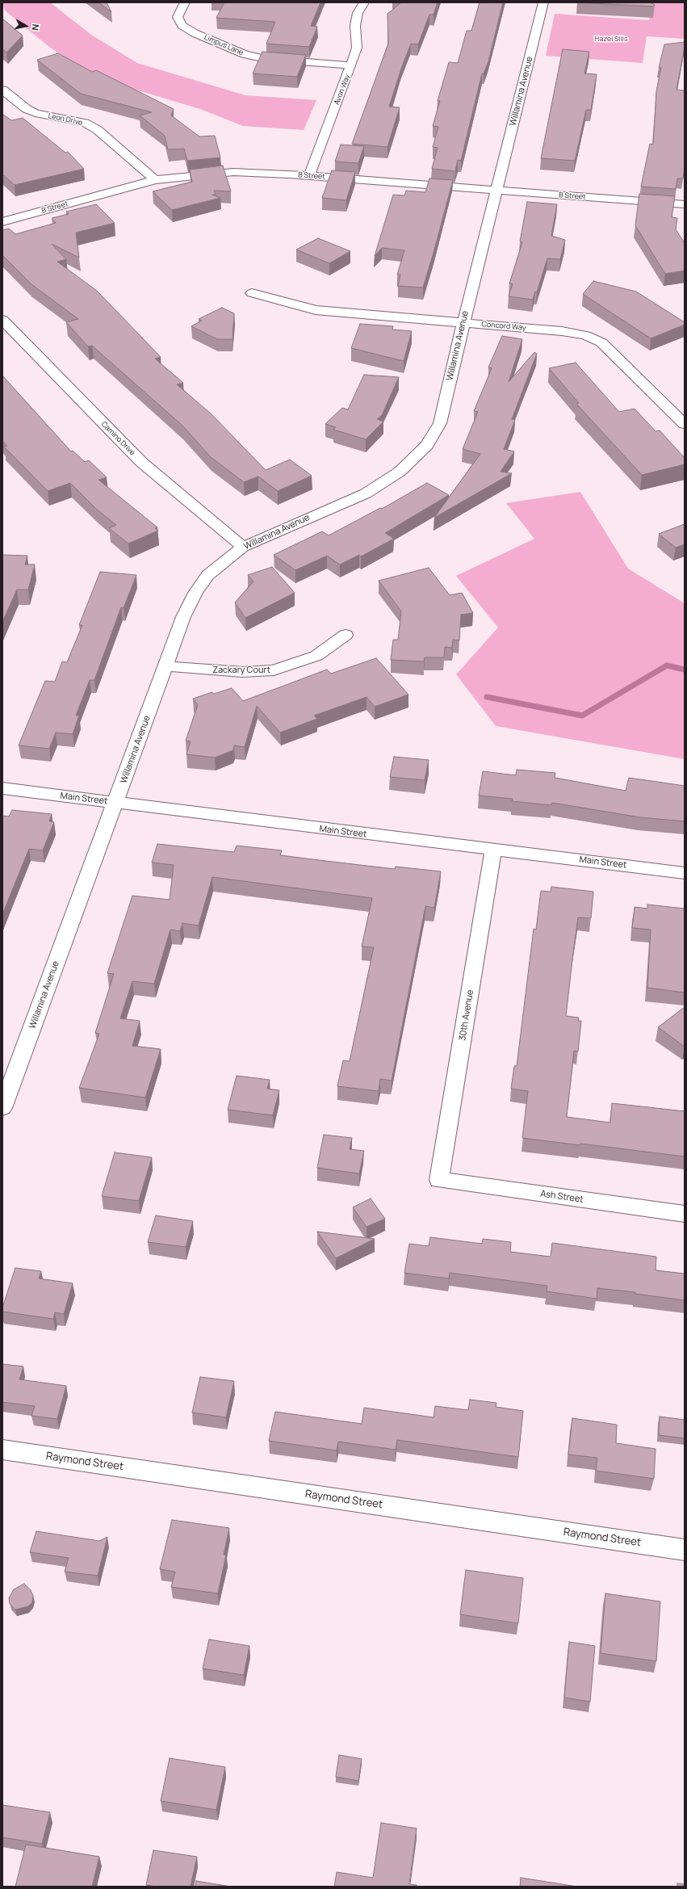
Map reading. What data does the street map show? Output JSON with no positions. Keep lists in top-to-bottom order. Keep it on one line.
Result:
{"streets":{"street":["Limpus Lane","Avon Way","Willamina Avenue","Leon Drive","B Street","Concord Way","Camino Drive","Zackary Court","Main Street","30th Avenue","Ash Street","Raymond Street"]},"crossings":[["Limpus Lane","Avon Way"],["Avon Way","B Street"],["Willamina Avenue","B Street"],["Willamina Avenue","Concord Way"],["Willamina Avenue","Camino Drive"],["Willamina Avenue","Zackary Court"],["Willamina Avenue","Main Street"],["Leon Drive","B Street"],["Main Street","30th Avenue"],["30th Avenue","Ash Street"]],"parks":["Hazel Sills"],"north":"right"}
